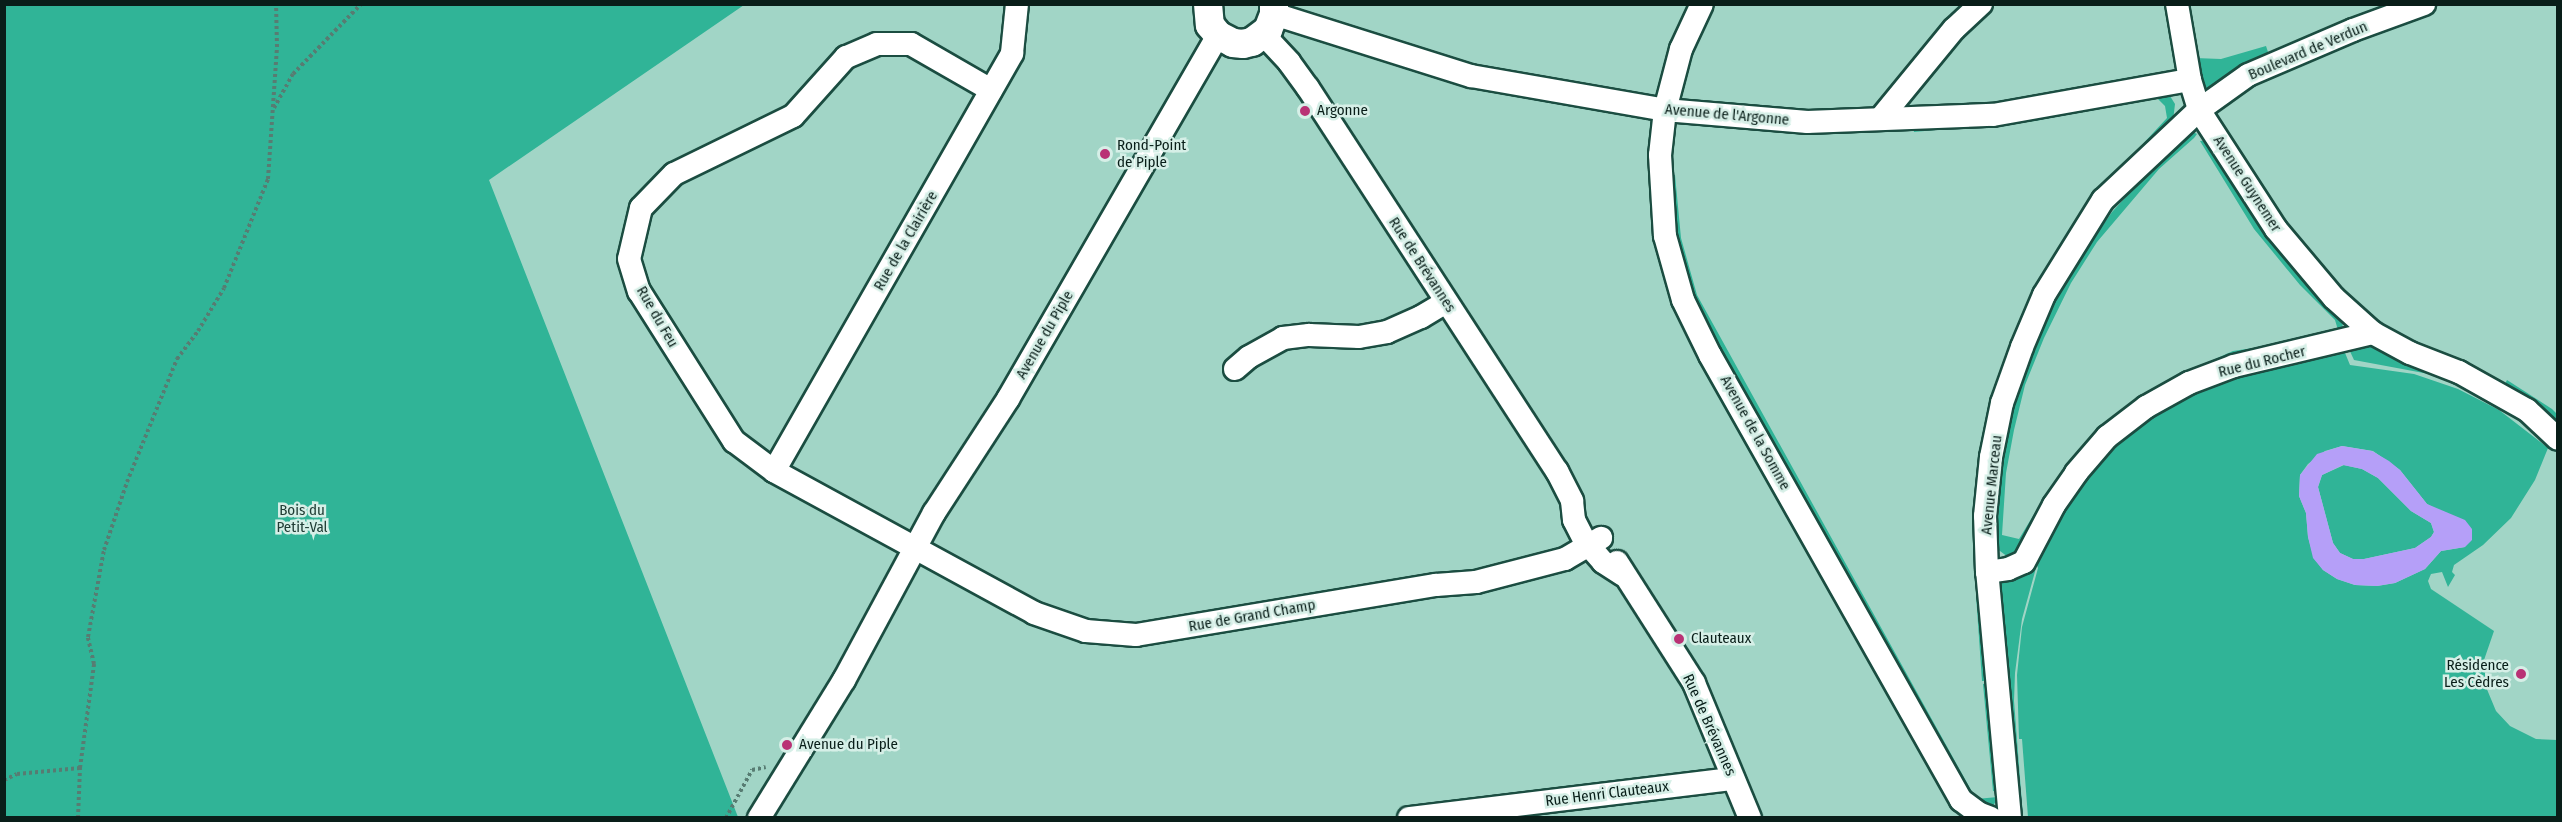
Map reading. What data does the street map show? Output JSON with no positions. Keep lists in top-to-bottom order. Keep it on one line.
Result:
{"streets":{"street":["Boulevard de Verdun","Avenue de l'Argonne","Avenue Guynemer","Rue de la Clairière","Rue de Brévannes","Rue du Feu","Avenue du Piple","Rue du Rocher","Avenue de la Somme","Avenue Marceau","Rue de Grand Champ","Rue Henri Clauteaux"]},"crossings":[["Boulevard de Verdun","Avenue Guynemer"],["Boulevard de Verdun","Avenue Marceau"],["Avenue de l'Argonne","Avenue Guynemer"],["Avenue de l'Argonne","Rue de Brévannes"],["Avenue de l'Argonne","Avenue de la Somme"],["Avenue Guynemer","Rue du Rocher"],["Avenue Guynemer","Avenue Marceau"],["Rue de la Clairière","Rue du Feu"],["Rue de Brévannes","Rue de Grand Champ"],["Rue de Brévannes","Rue Henri Clauteaux"],["Rue du Feu","Avenue du Piple"],["Rue du Feu","Rue de Grand Champ"],["Avenue du Piple","Rue de Grand Champ"],["Rue du Rocher","Avenue Marceau"]],"parks":["Bois du Petit-Val"],"places":["Argonne","Rond-Point de Piple","Clauteaux","Résidence Les Cèdres","Avenue du Piple"]}
